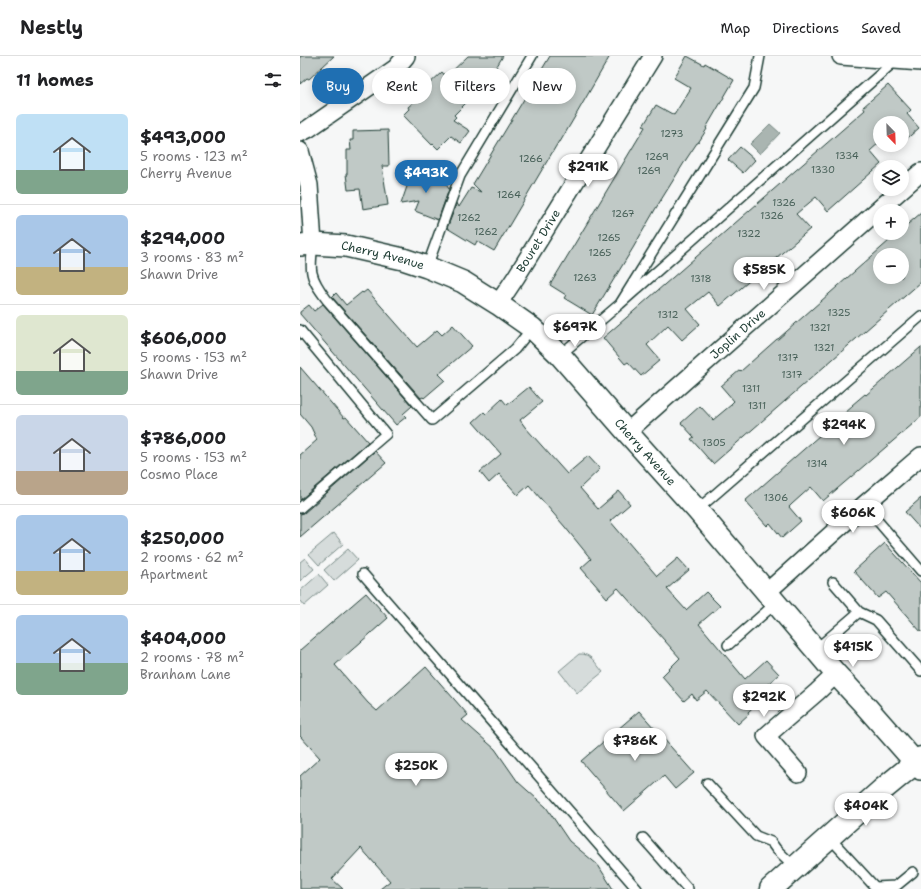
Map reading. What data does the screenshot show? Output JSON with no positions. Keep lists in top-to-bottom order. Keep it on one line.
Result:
{"streets":{"street":["Bouret Drive","Cherry Avenue","Joplin Drive"]},"crossings":[["Bouret Drive","Cherry Avenue"],["Cherry Avenue","Joplin Drive"]],"house_numbers":["1273","1334","1269","1266","1330","1269","1264","1326","1267","1326","1262","1262","1322","1265","1265","1263","1318","1325","1312","1321","1321","1317","1317","1311","1311","1305","1314","1306"],"north":"bottom right","page":{"header":"Nestly","nav":["Map","Directions","Saved"],"heading":"11 homes","chip":["Buy","Rent","Filters","New"],"list":[{"name":"$493,000","note":"5 rooms · 123 m² · Cherry Avenue"},{"name":"$294,000","note":"3 rooms · 83 m² · Shawn Drive"},{"name":"$606,000","note":"5 rooms · 153 m² · Shawn Drive"},{"name":"$786,000","note":"5 rooms · 153 m² · Cosmo Place"},{"name":"$250,000","note":"2 rooms · 62 m² · Apartment"},{"name":"$404,000","note":"2 rooms · 78 m² · Branham Lane"}],"map_buttons":["+","−"],"price":["$291K","$493K","$585K","$697K","$294K","$606K","$415K","$292K","$786K","$250K","$404K"]}}
